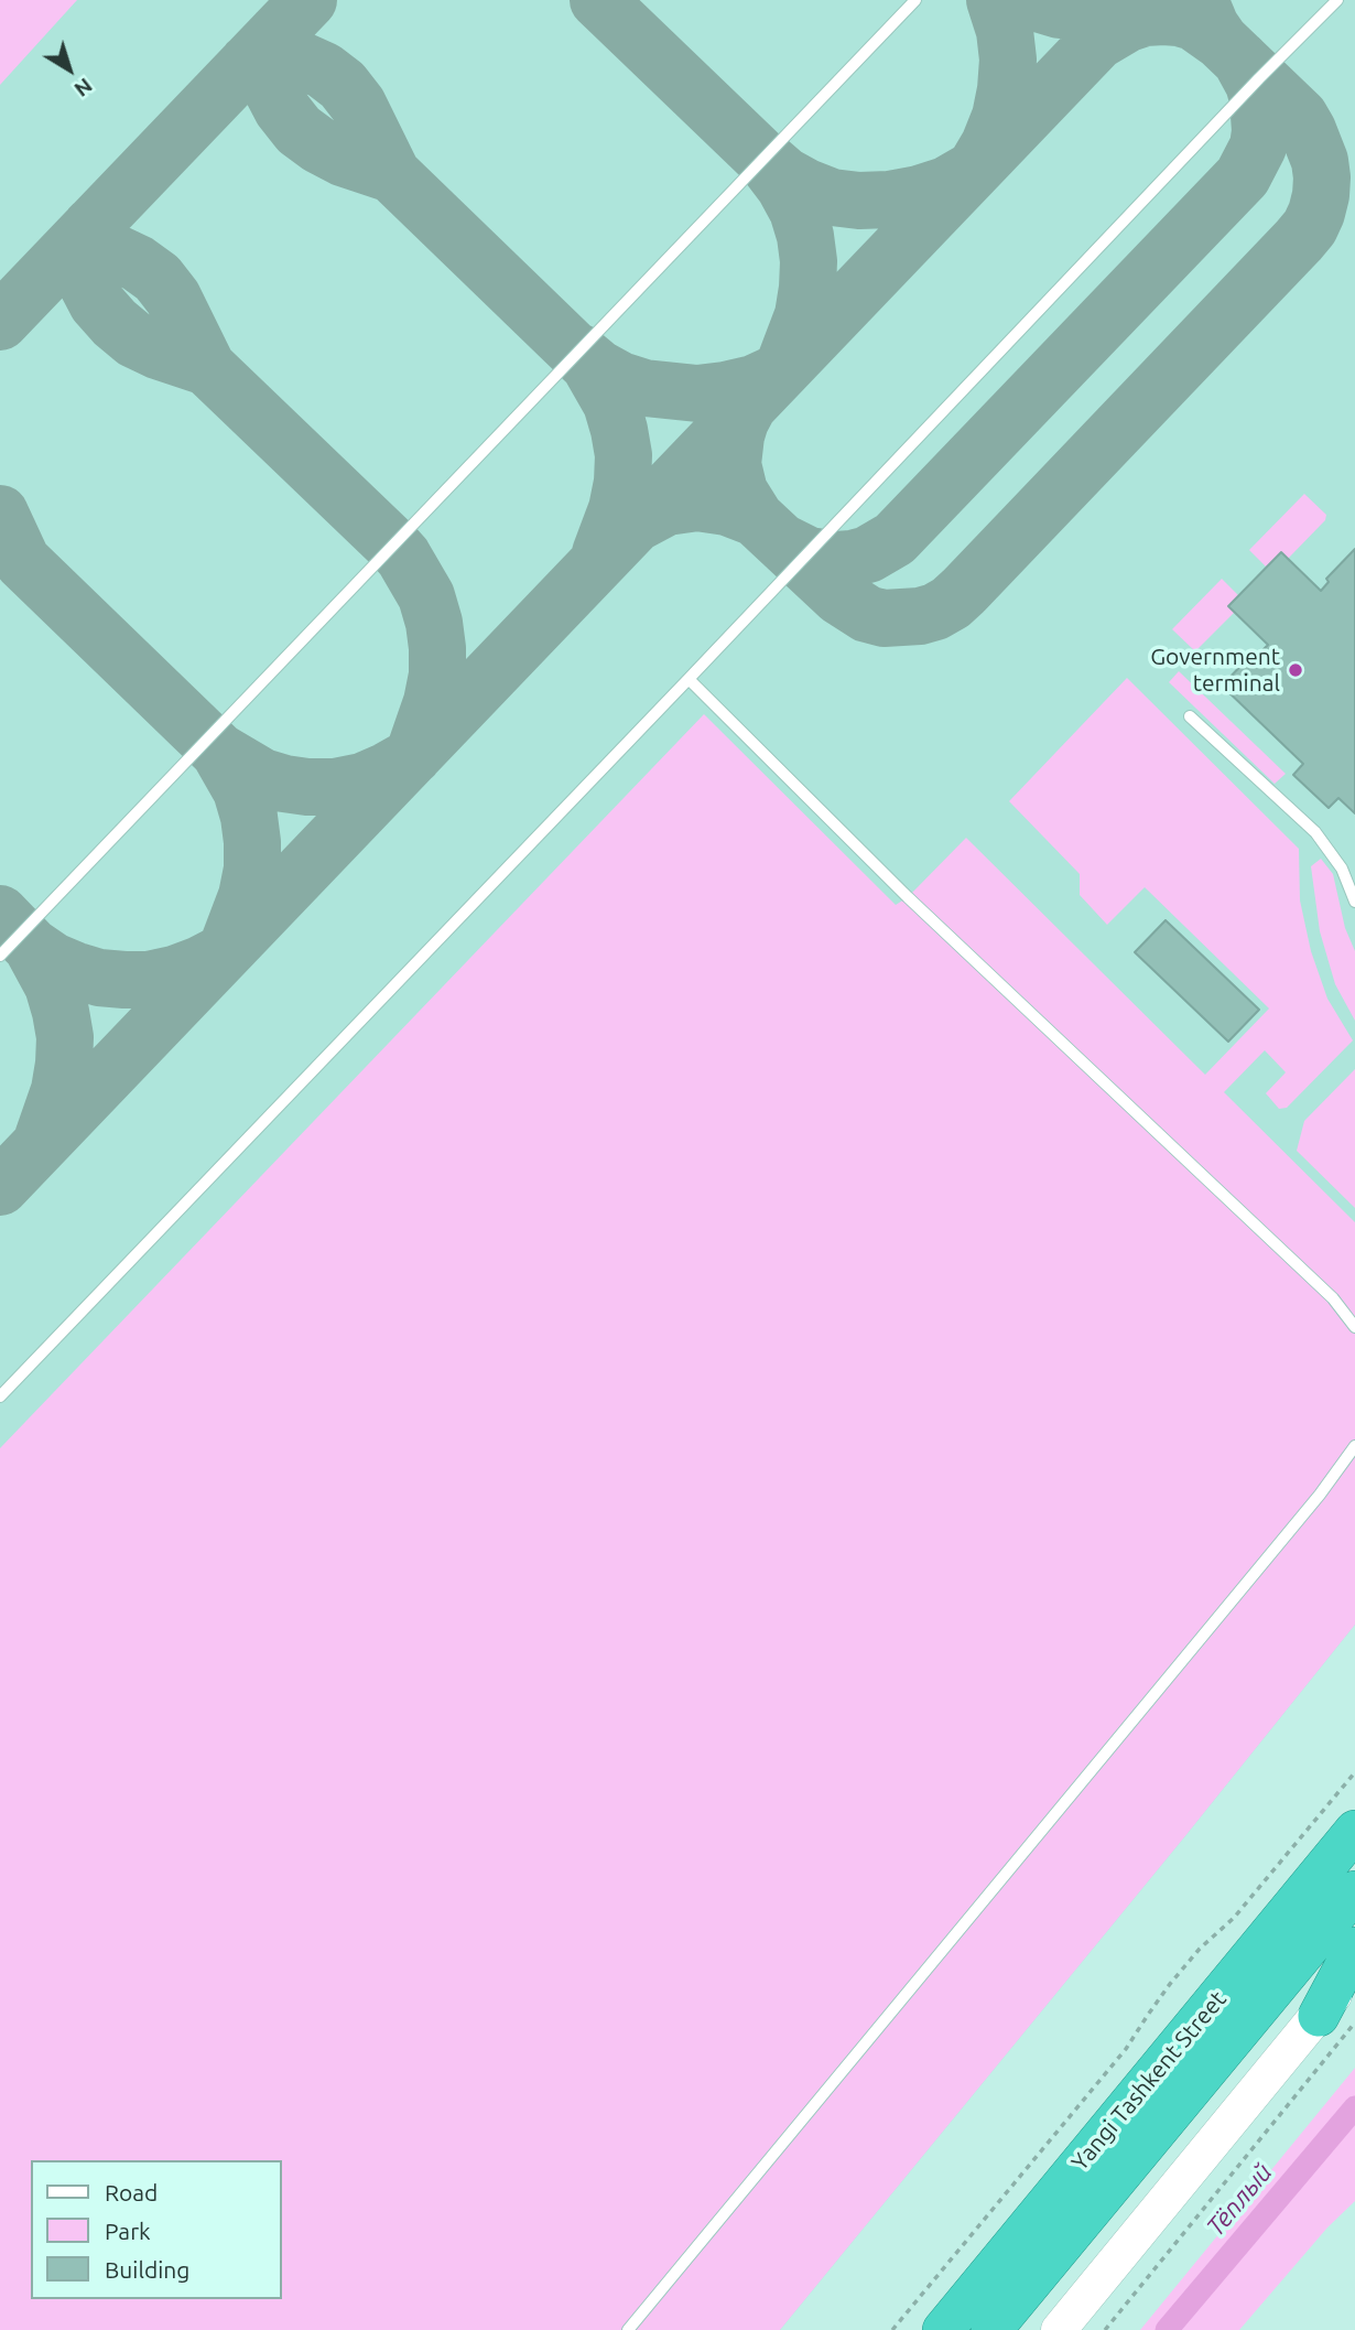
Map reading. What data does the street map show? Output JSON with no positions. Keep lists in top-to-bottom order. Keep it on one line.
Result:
{"streets":{"highway":["Yangi Tashkent Street"]},"water":["Тёплый"],"places":["Government terminal"],"legend":["Road","Park","Building"],"north":"bottom right"}
